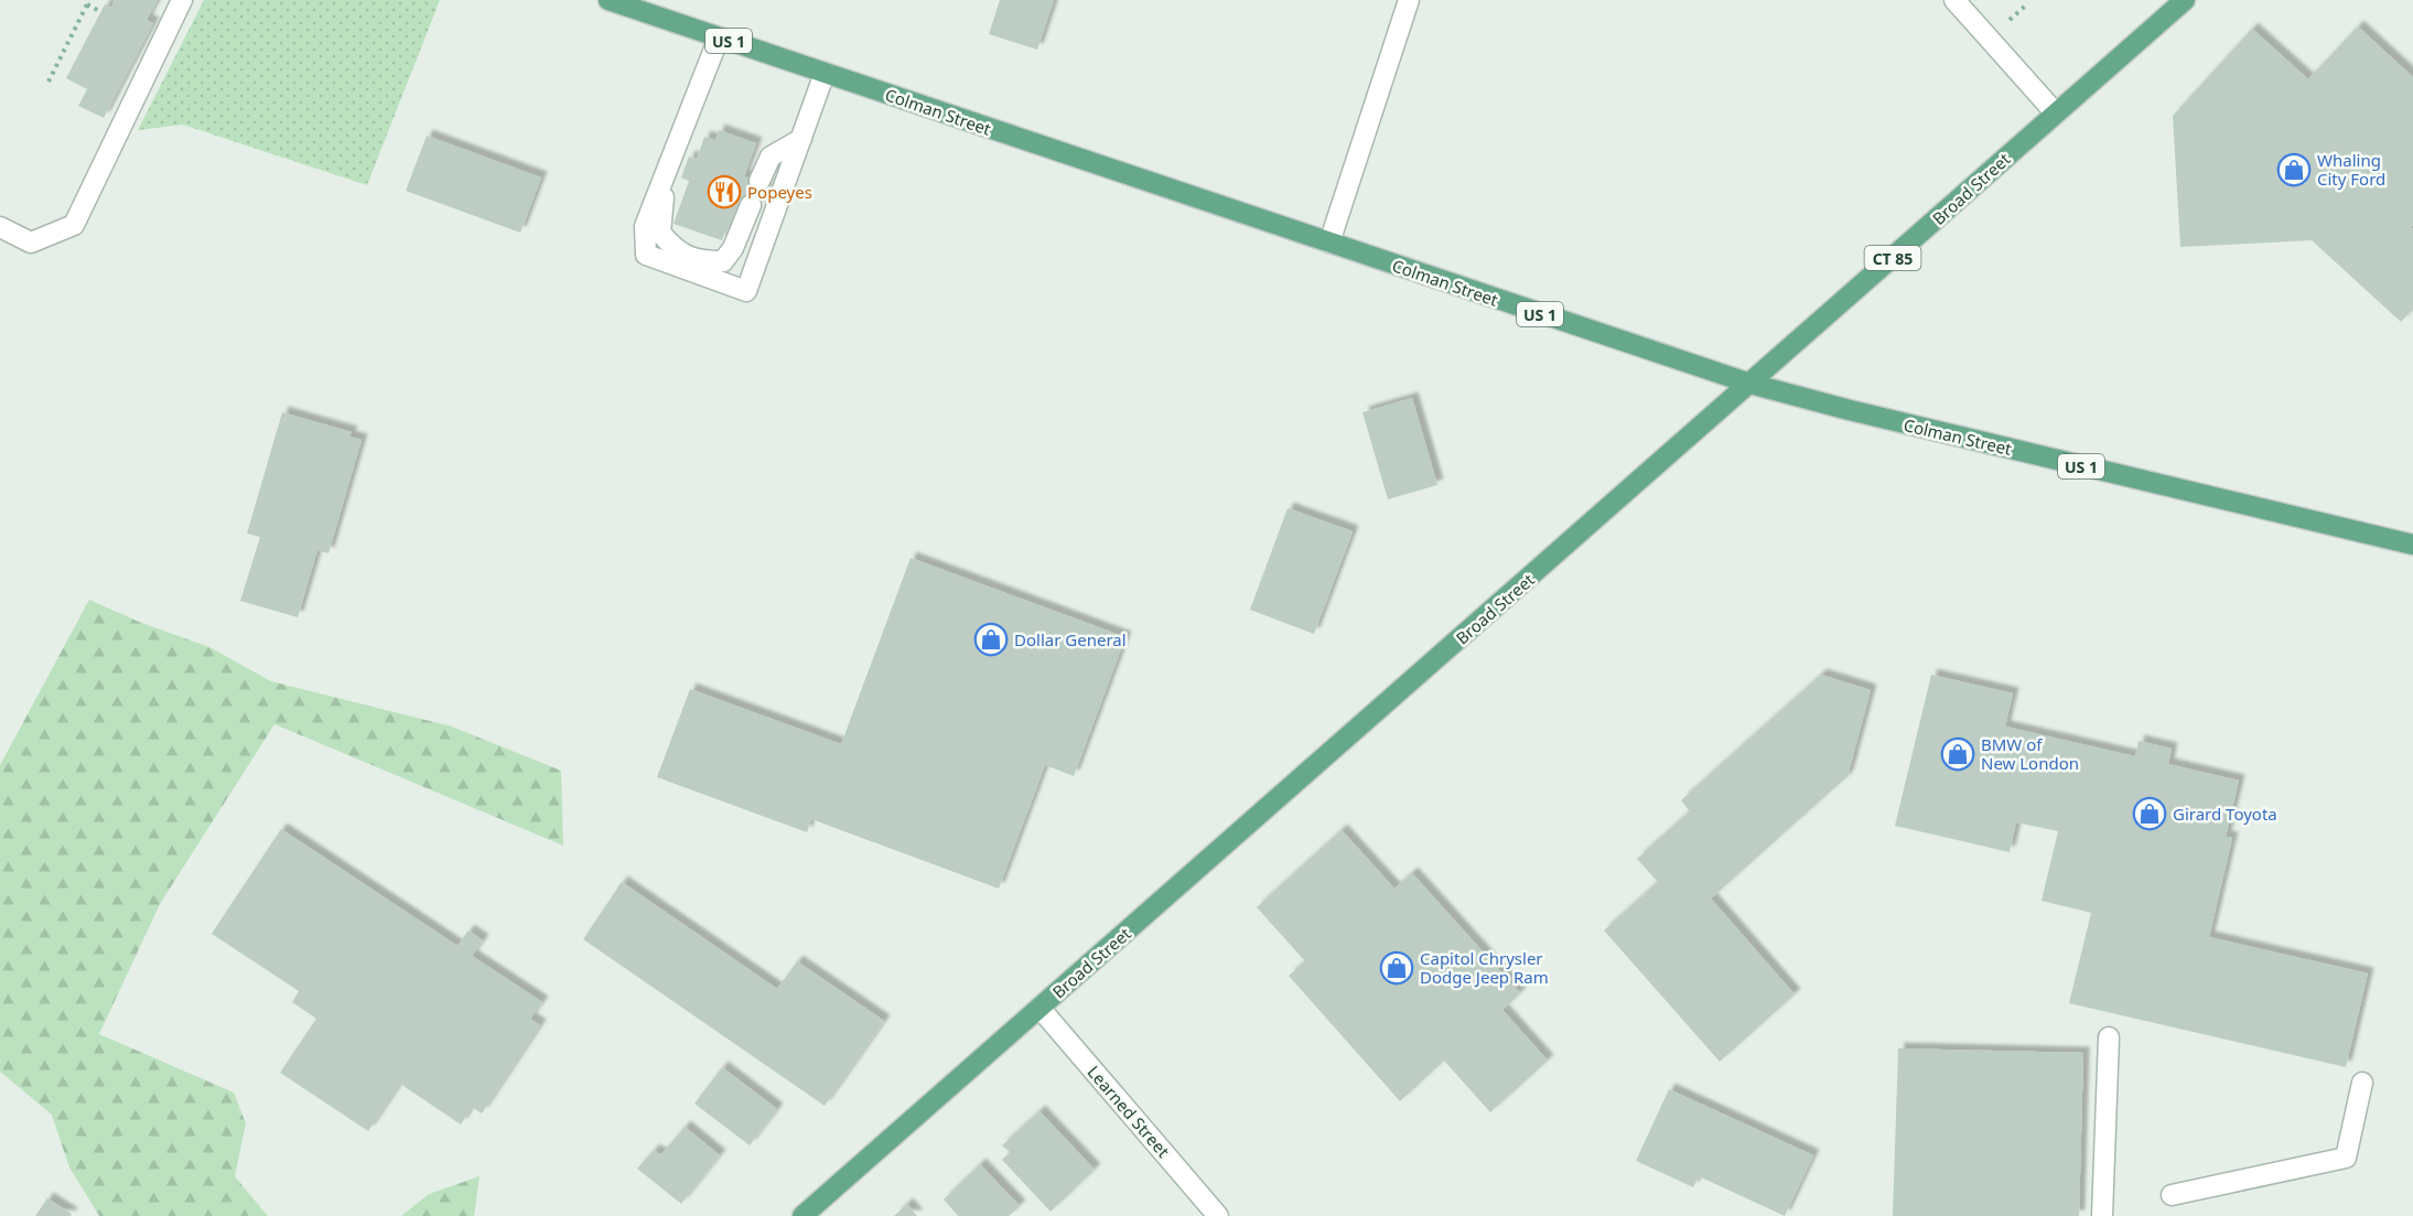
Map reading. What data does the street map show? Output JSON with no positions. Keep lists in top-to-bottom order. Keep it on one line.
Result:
{"streets":{"main road":["US 1","Colman Street","Broad Street","CT 85"],"street":["Learned Street"]},"crossings":[["Colman Street","Broad Street"],["Broad Street","Learned Street"]],"places":{"shop":["Whaling City Ford","Dollar General","BMW of New London","Girard Toyota","Capitol Chrysler Dodge Jeep Ram"],"restaurant":["Popeyes"]}}
